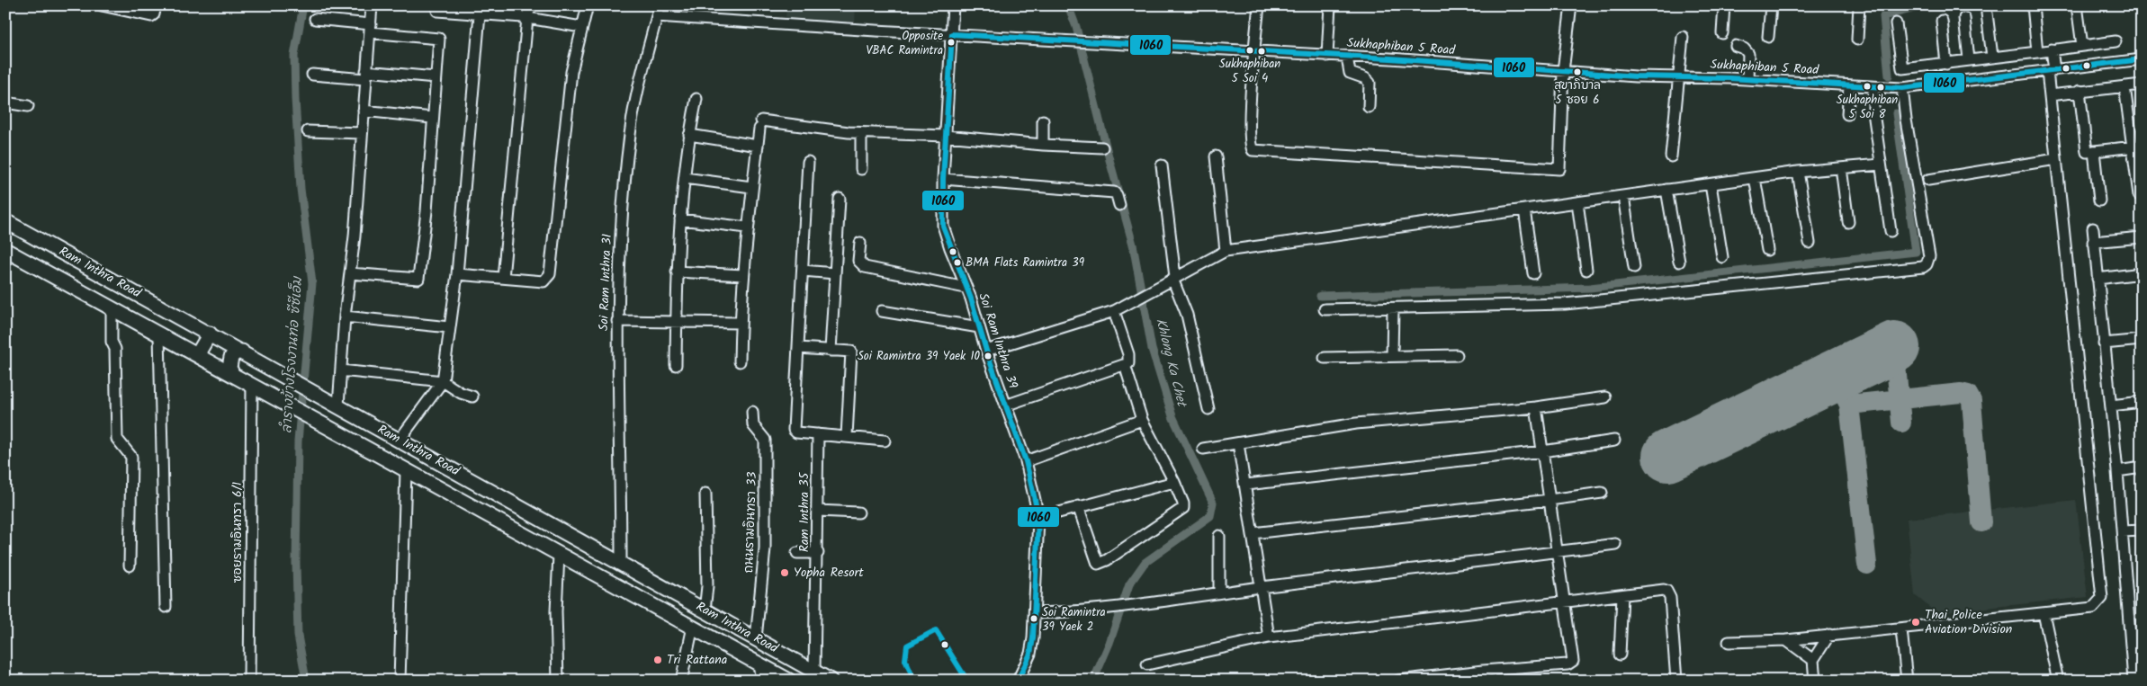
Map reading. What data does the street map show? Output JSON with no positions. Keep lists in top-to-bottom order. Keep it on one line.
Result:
{"streets":{"main road":["Ram Inthra Road"],"street":["Sukhaphiban 5 Road","Soi Ram Inthra 31","Soi Ram Inthra 39","Ram Inthra 35","ถนนรามอินทรา 33","ซอยรามอินทรา 6/1"]},"crossings":[["Sukhaphiban 5 Road","Soi Ram Inthra 31"],["Sukhaphiban 5 Road","Soi Ram Inthra 39"],["Ram Inthra Road","Soi Ram Inthra 31"],["Ram Inthra Road","Ram Inthra 35"],["Ram Inthra Road","ถนนรามอินทรา 33"],["Ram Inthra Road","ซอยรามอินทรา 6/1"]],"water":["ลำรางข้างโรงงานท่อ ซีซีเอ็ม","Khlong Ka Chet"],"places":["Opposite VBAC Ramintra","Sukhaphiban 5 Soi 4","สุขาภิบาล 5 ซอย 6","Sukhaphiban 5 Soi 8","BMA Flats Ramintra 39","Soi Ramintra 39 Yaek 10","Yopha Resort","Soi Ramintra 39 Yaek 2","Thai Police Aviation Division","Tri Rattana"],"lines":["transit line 1060"]}
